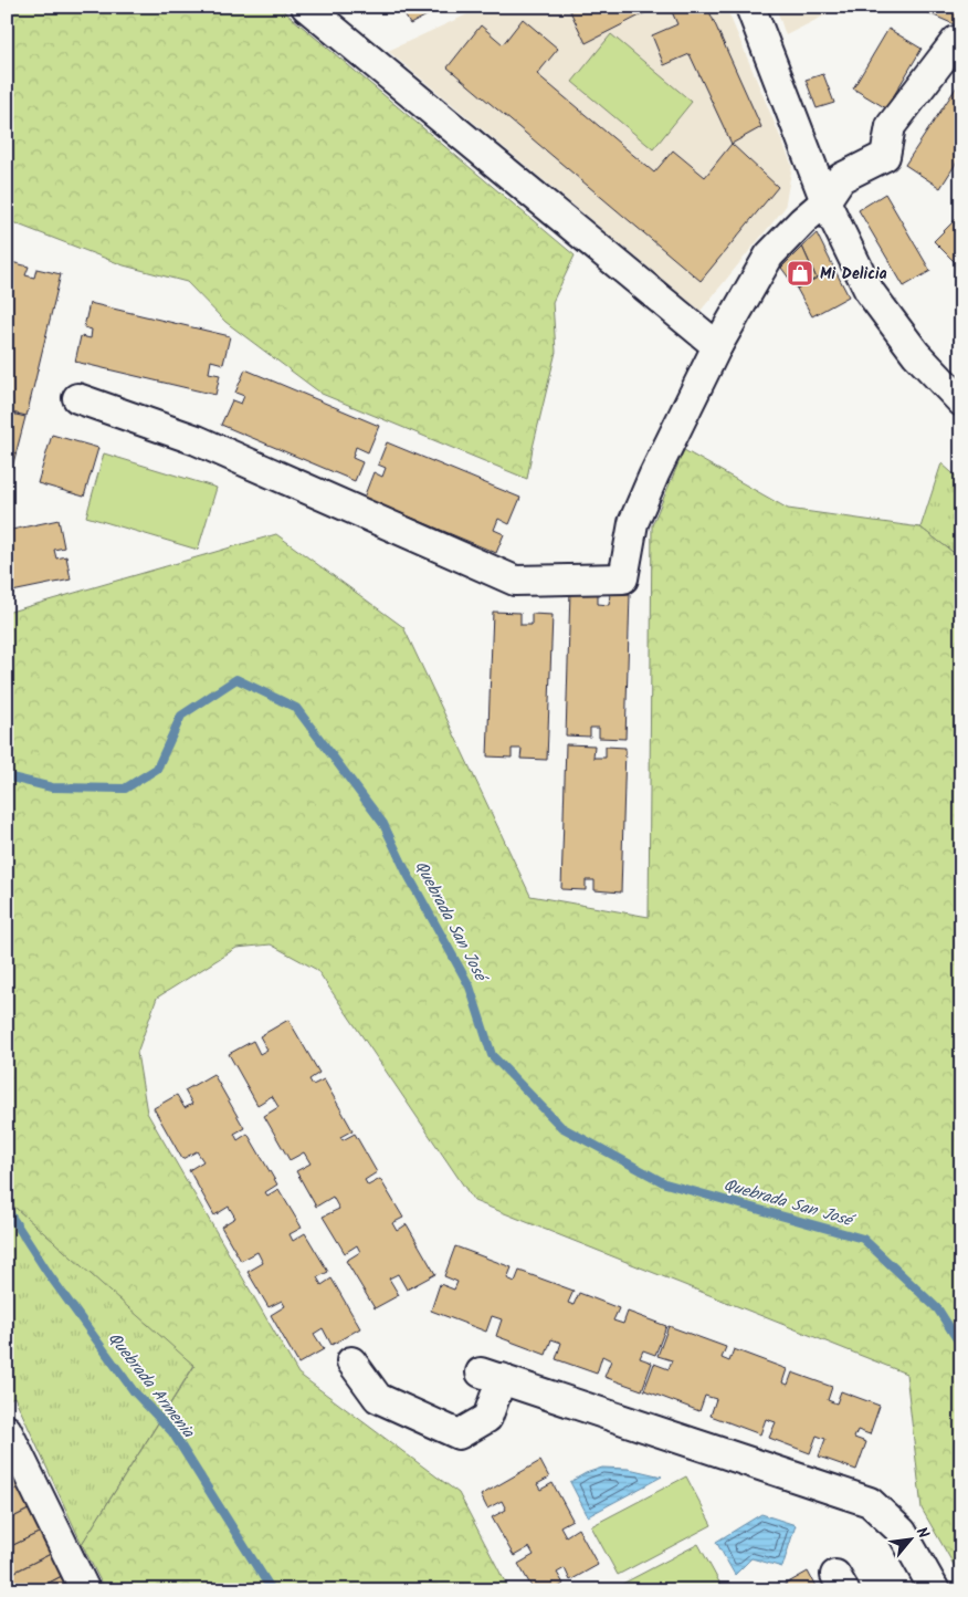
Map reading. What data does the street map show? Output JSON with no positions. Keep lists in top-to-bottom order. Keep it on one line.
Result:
{"water":["Quebrada San José","Quebrada Armenia"],"places":{"shop":["Mi Delicia"]},"north":"top right"}
